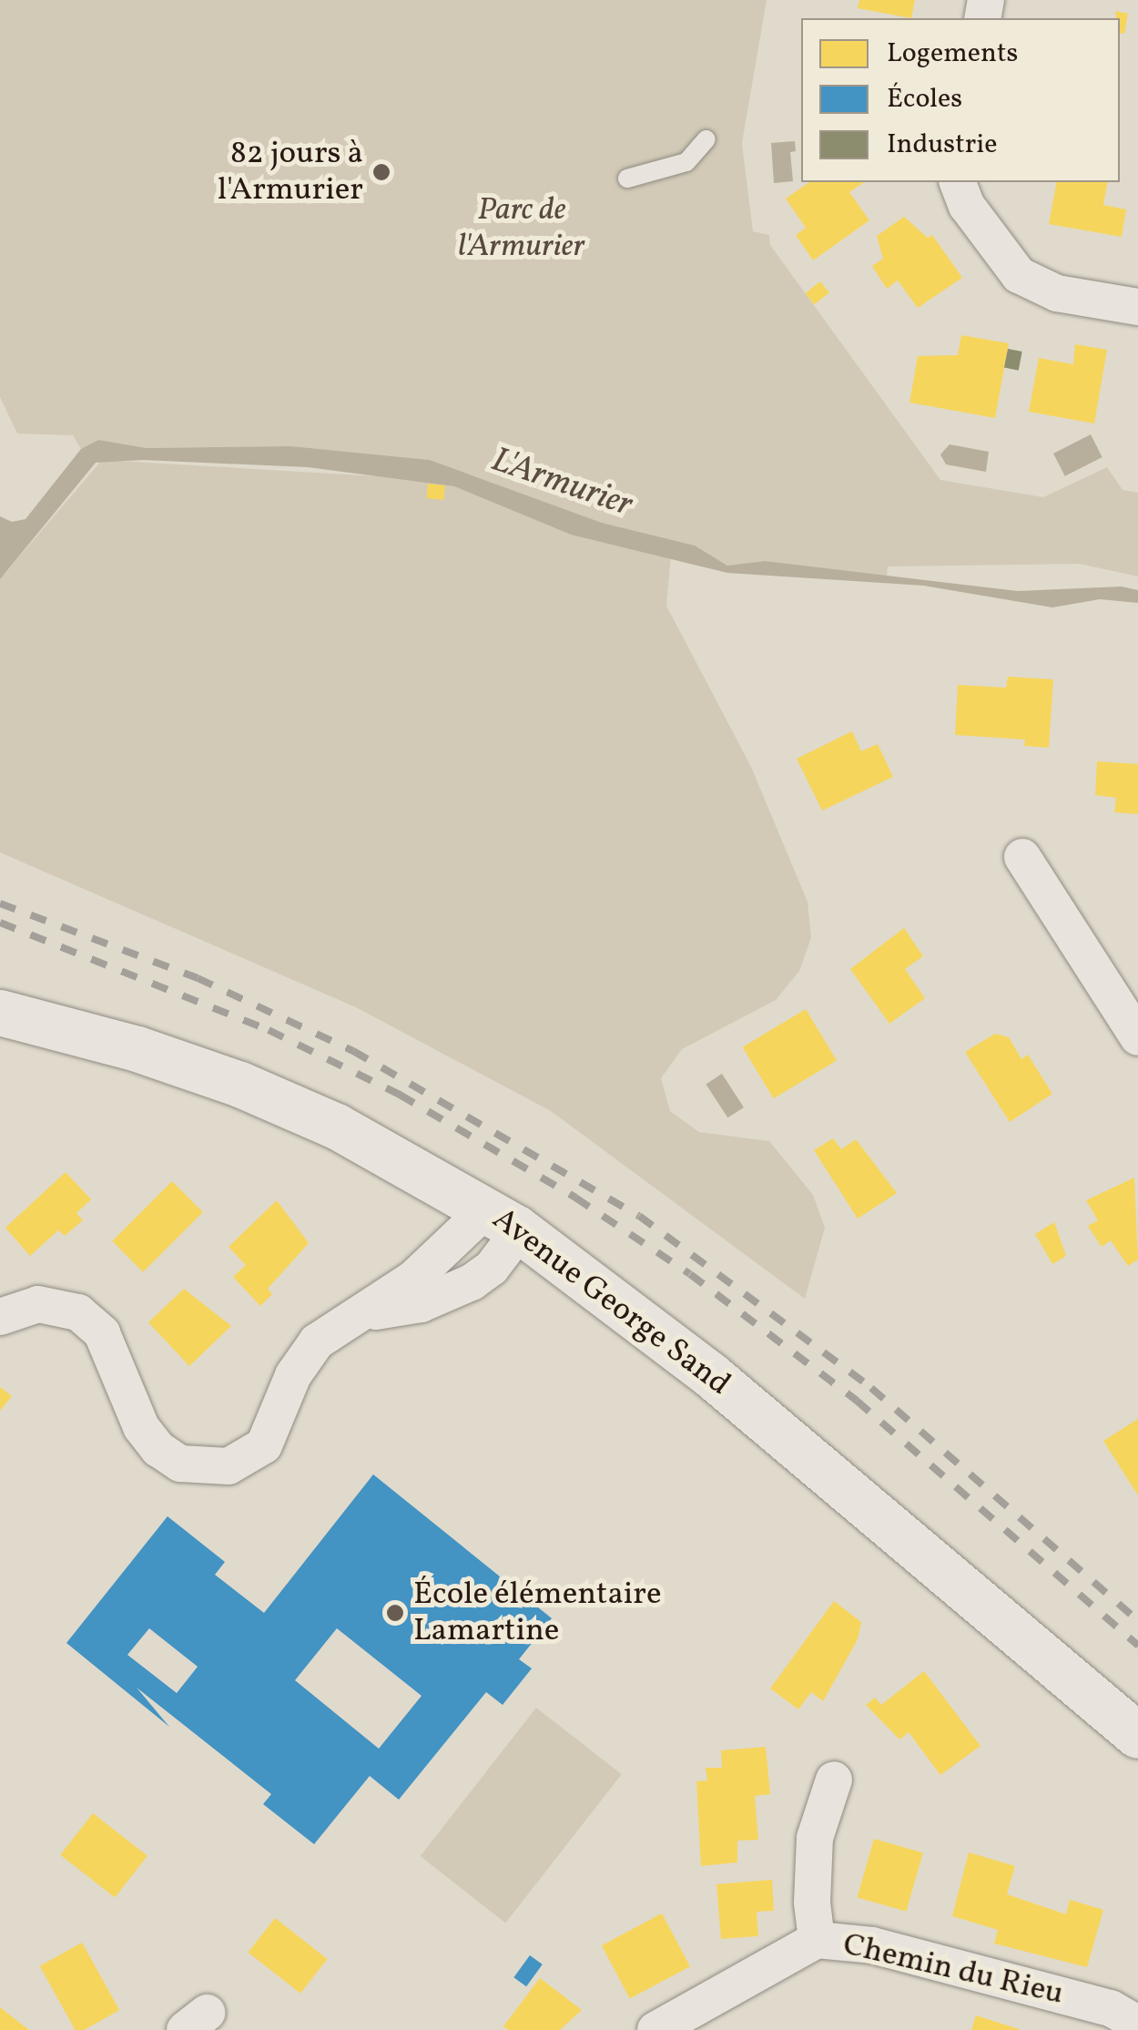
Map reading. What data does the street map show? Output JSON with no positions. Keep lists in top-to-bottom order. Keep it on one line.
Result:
{"streets":{"street":["Avenue George Sand","Chemin du Rieu"]},"water":["L'Armurier"],"parks":["Parc de l'Armurier"],"places":["82 jours à l'Armurier","École élémentaire Lamartine"],"legend":["Logements","Écoles","Industrie"]}
